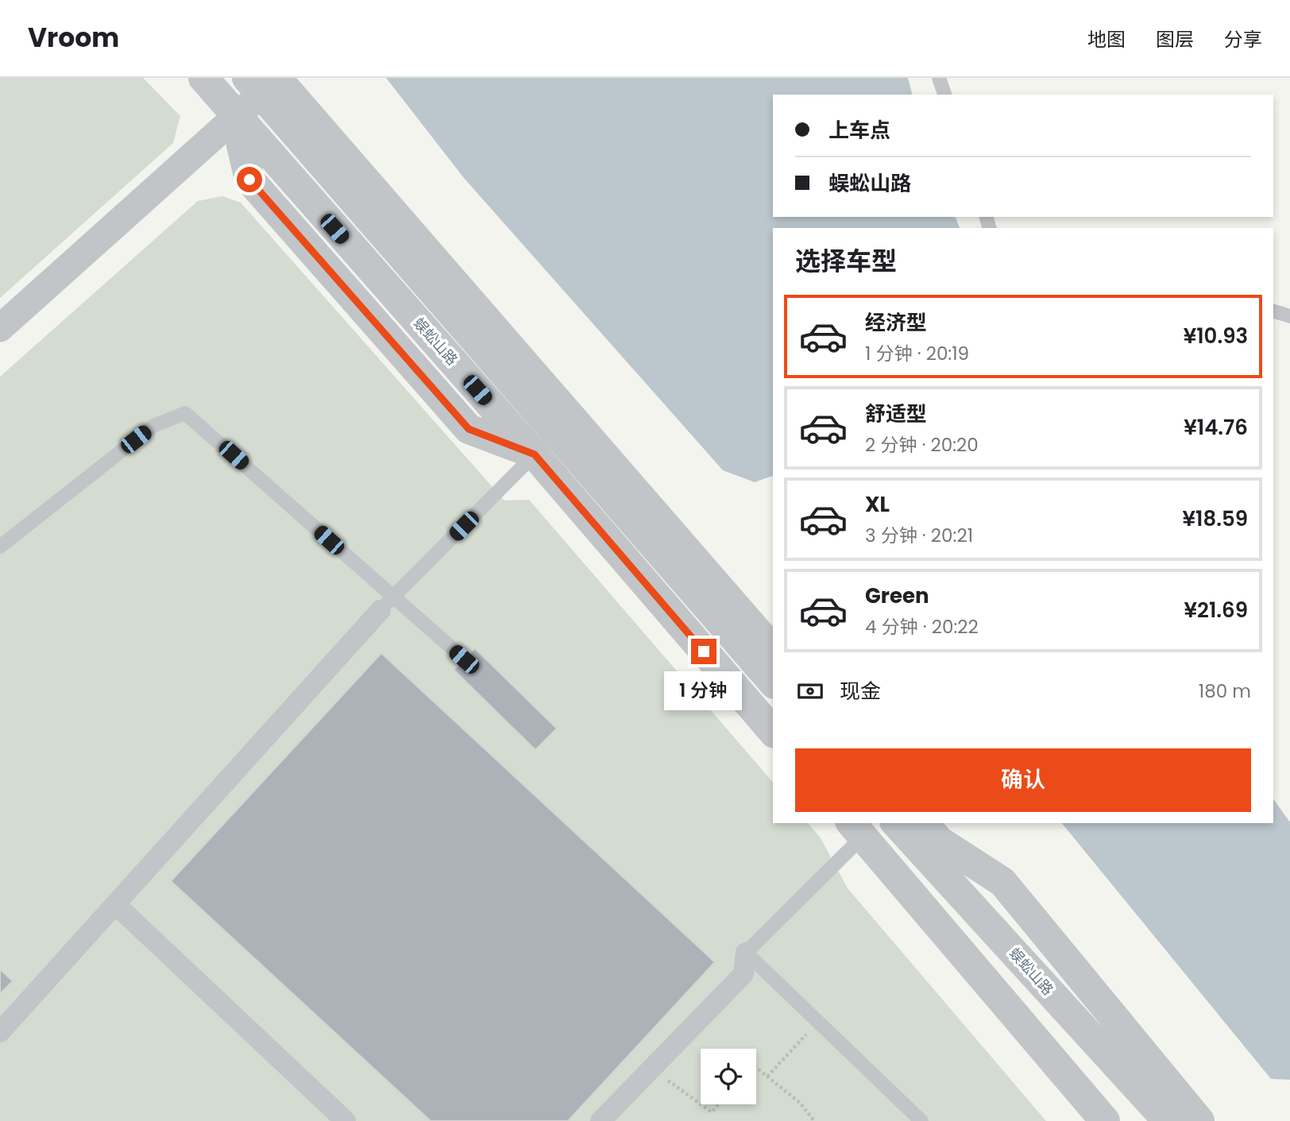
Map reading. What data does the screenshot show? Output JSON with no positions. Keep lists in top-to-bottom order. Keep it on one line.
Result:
{"streets":{"street":["蜈蚣山路"]},"page":{"header":"Vroom","nav":["地图","图层","分享"],"banner":["上车点","蜈蚣山路"],"heading":"选择车型","list":[{"name":"经济型","note":"1 分钟 · 20:19","value":"¥10.93"},{"name":"舒适型","note":"2 分钟 · 20:20","value":"¥14.76"},{"name":"XL","note":"3 分钟 · 20:21","value":"¥18.59"},{"name":"Green","note":"4 分钟 · 20:22","value":"¥21.69"}],"pay":["现金","180 m"],"bubble":"1 分钟","buttons":"确认"}}
